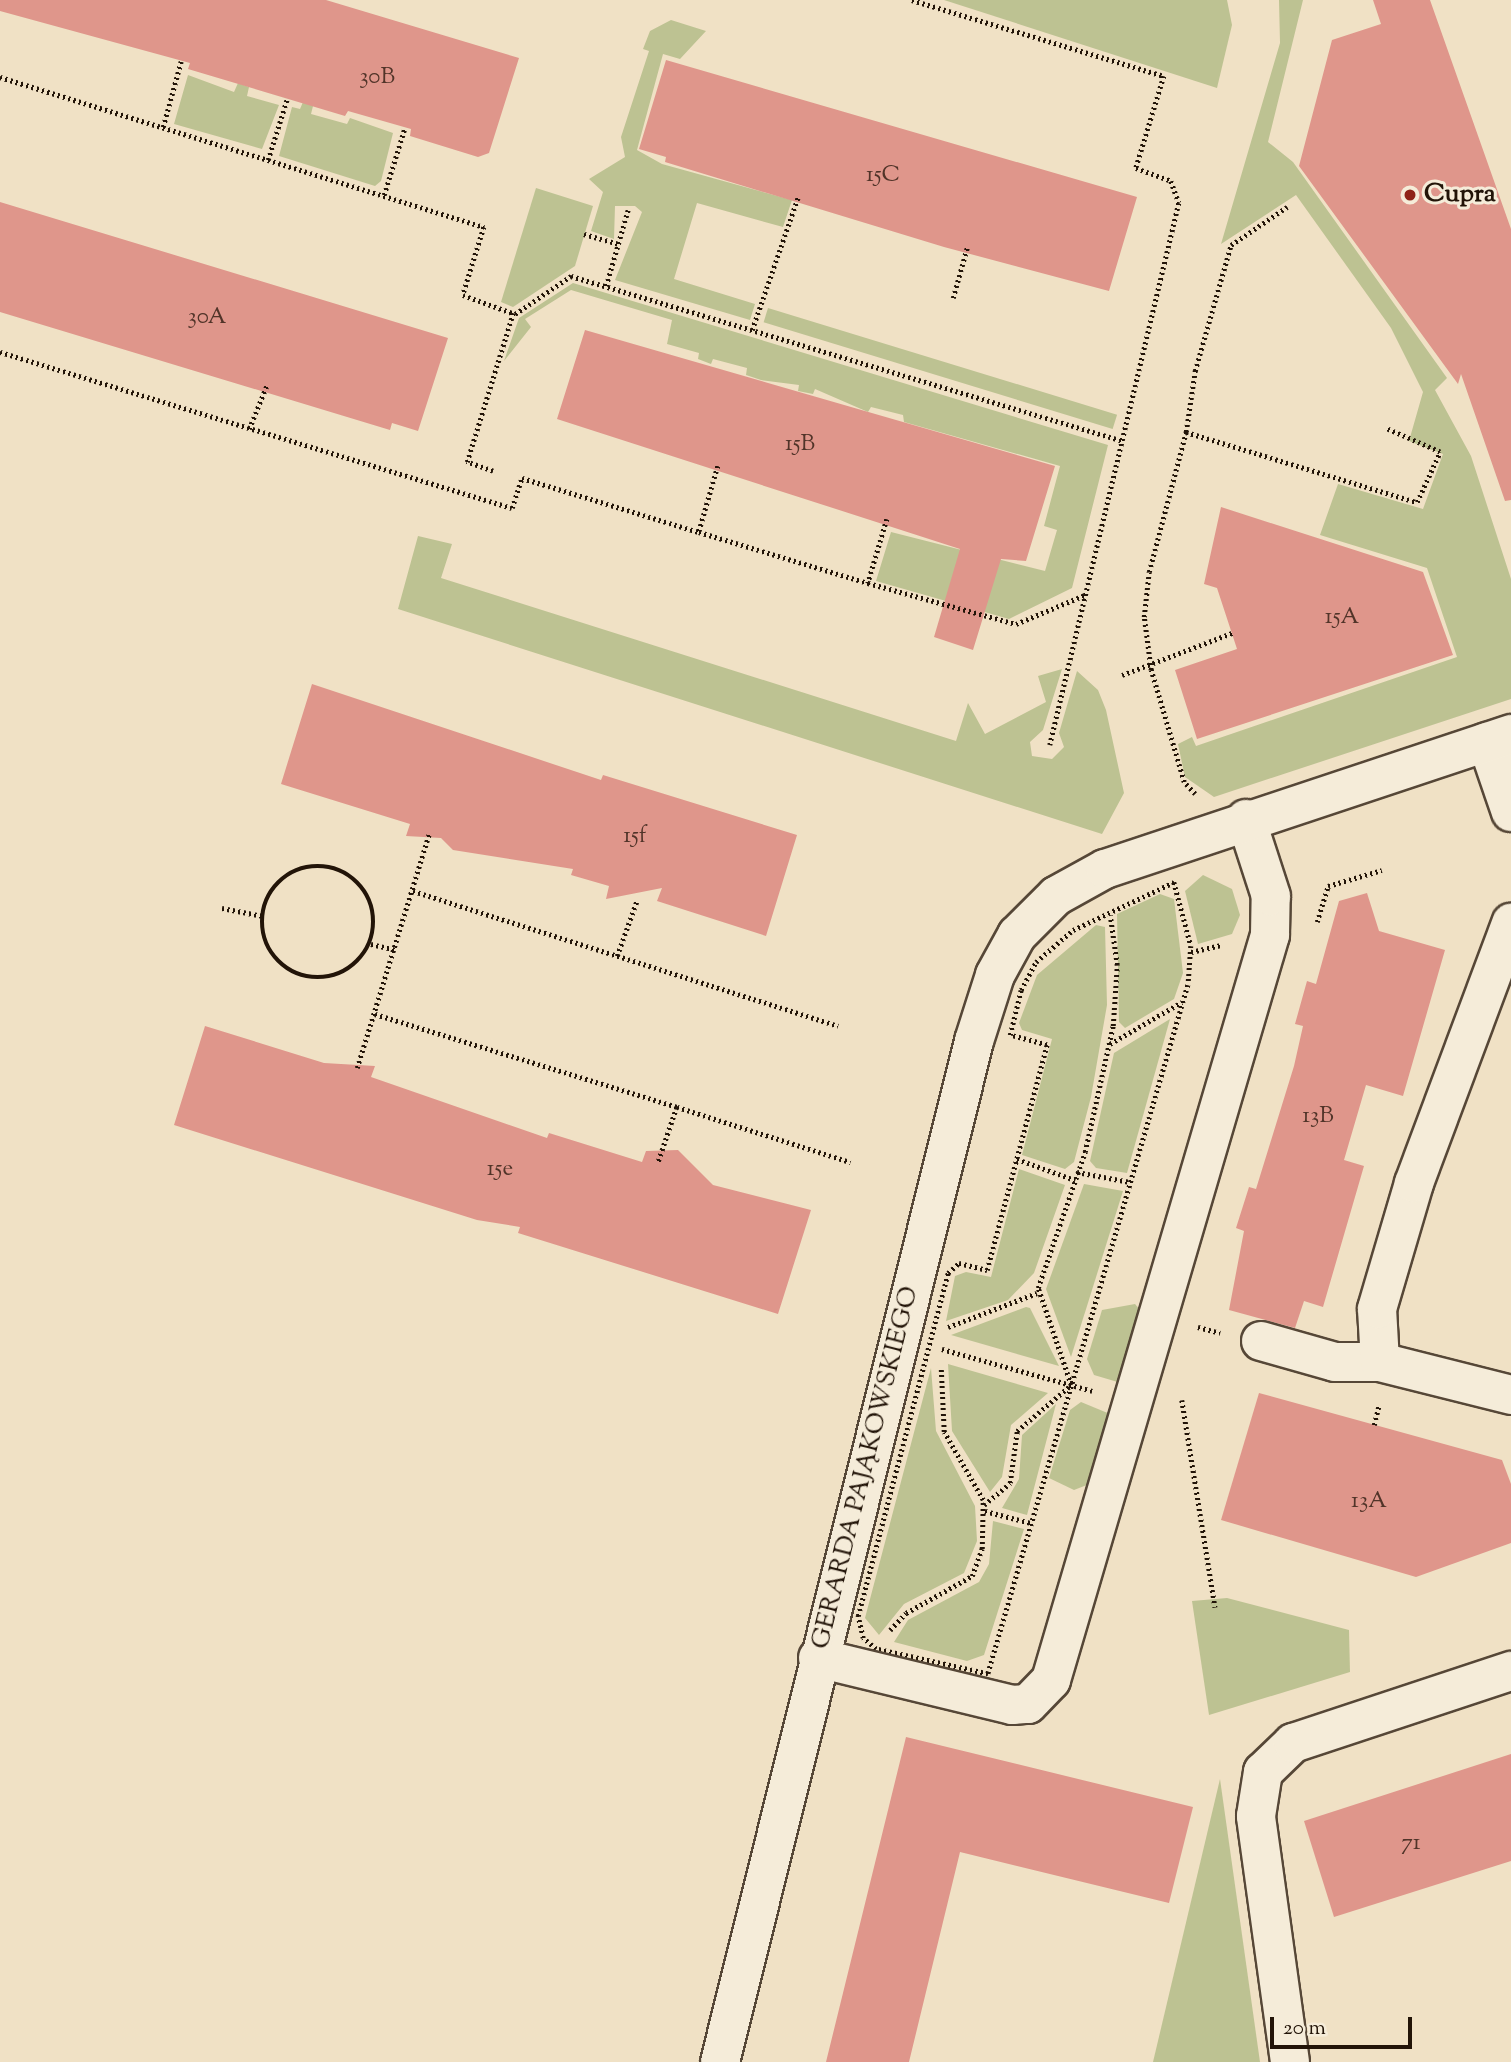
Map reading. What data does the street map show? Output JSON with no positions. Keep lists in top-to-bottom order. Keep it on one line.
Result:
{"streets":{"street":["GERARDA PAJĄKOWSKIEGO"]},"places":["Cupra"],"house_numbers":["30B","15C","30A","15B","15A","15f","13B","15e","13A","71"],"scale_bar":"20 m"}
